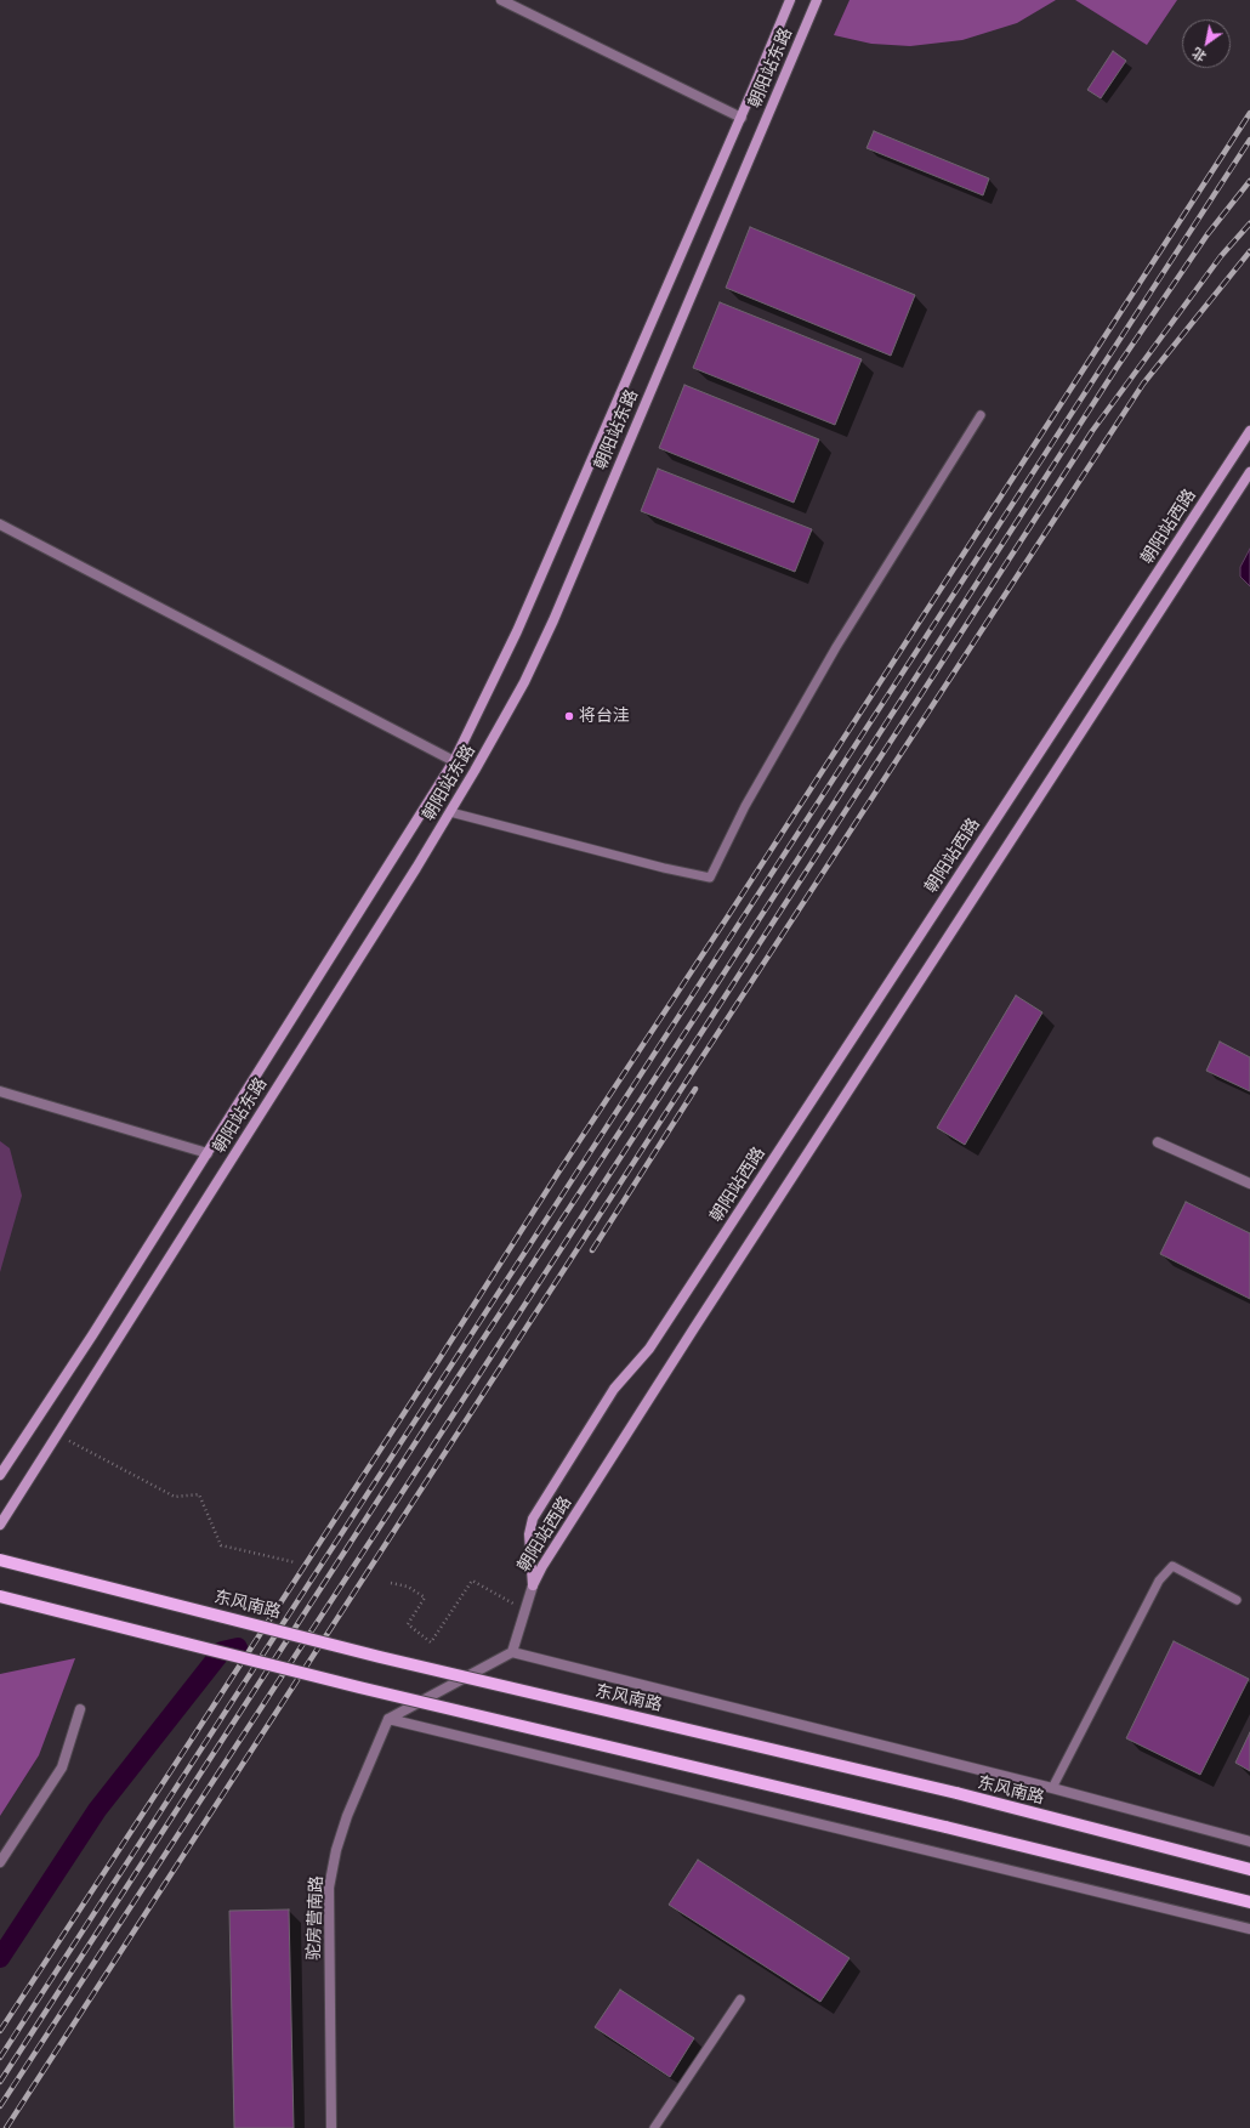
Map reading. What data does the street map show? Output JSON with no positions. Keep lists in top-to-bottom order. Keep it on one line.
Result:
{"streets":{"main road":["朝阳站东路","朝阳站西路","东风南路"],"street":["驼房营南路"]},"places":["将台洼"],"north":"bottom left"}
